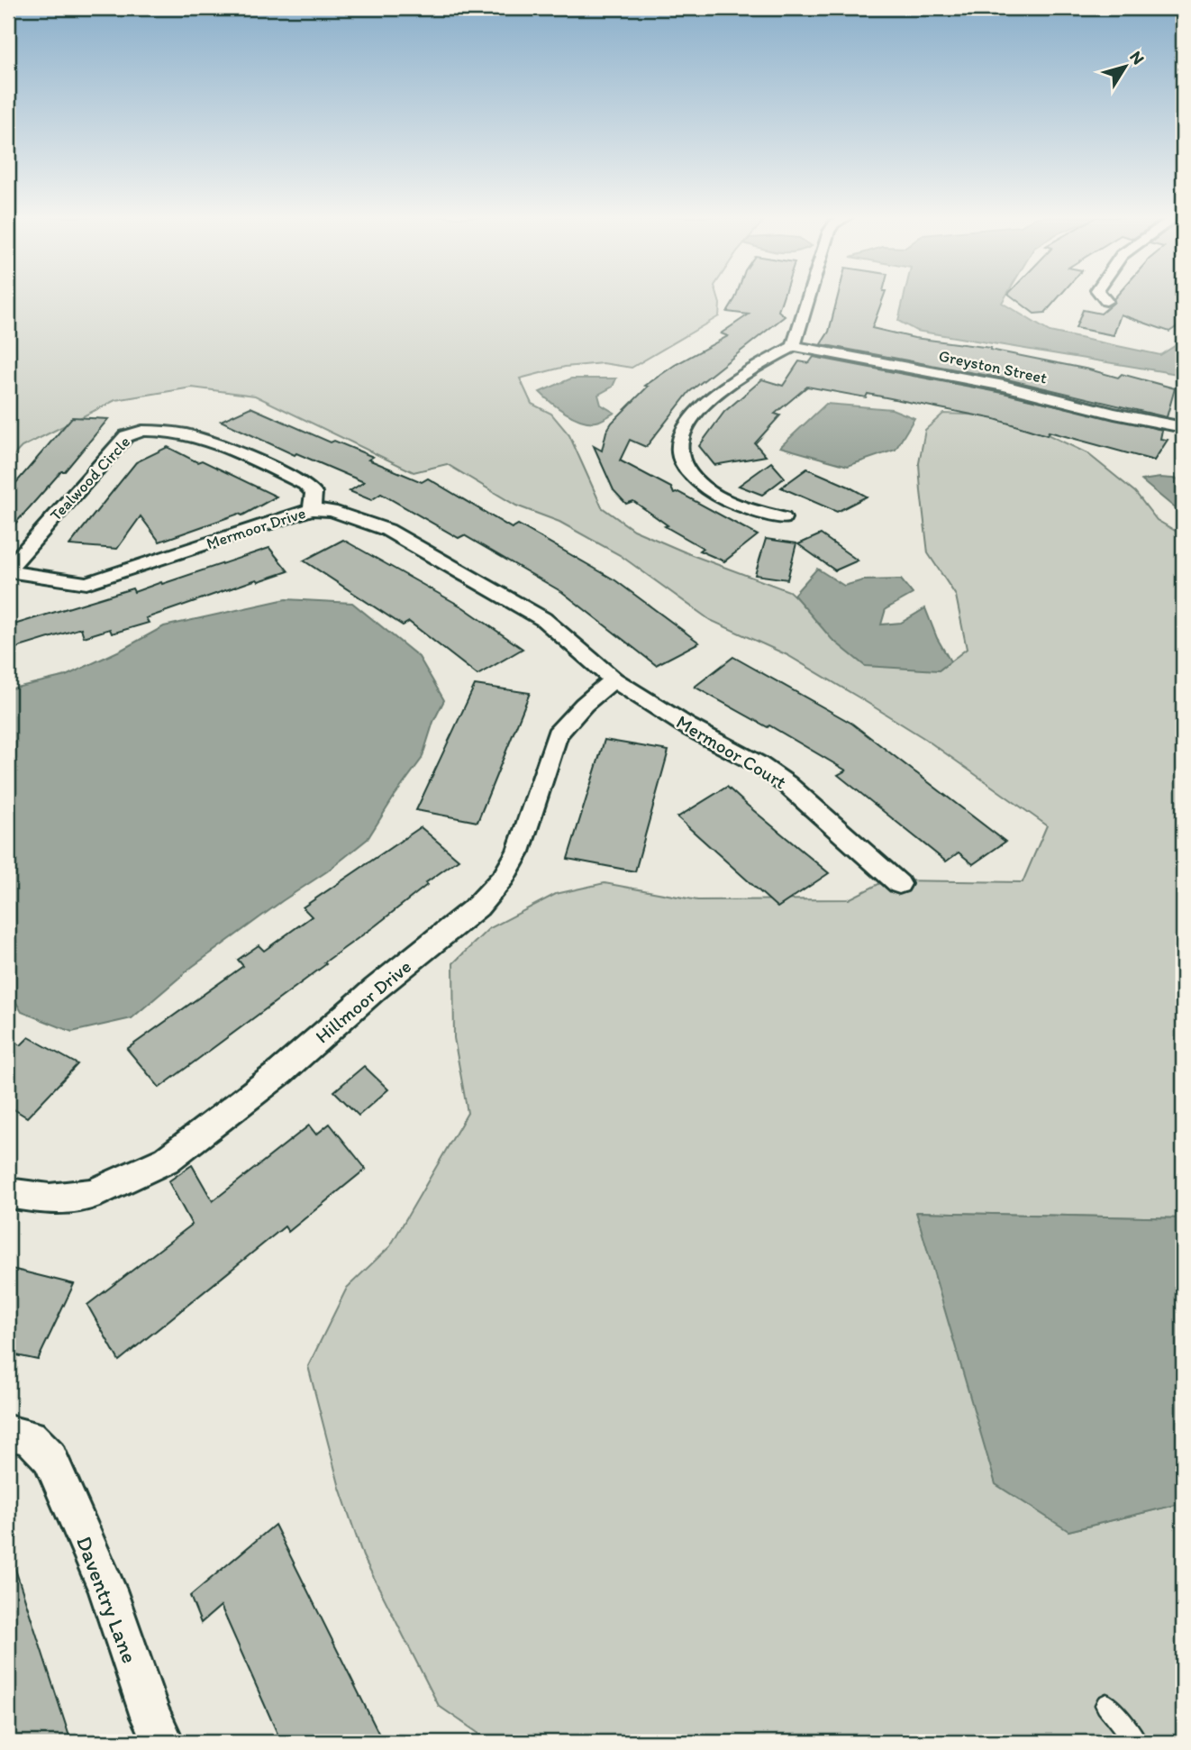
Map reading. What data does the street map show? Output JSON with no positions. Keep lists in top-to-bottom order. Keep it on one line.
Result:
{"streets":{"street":["Greyston Street","Tealwood Circle","Mermoor Drive","Mermoor Court","Hillmoor Drive","Daventry Lane"]},"crossings":[["Tealwood Circle","Mermoor Drive"],["Mermoor Drive","Mermoor Court"],["Mermoor Drive","Hillmoor Drive"],["Mermoor Court","Hillmoor Drive"]],"north":"top right"}
